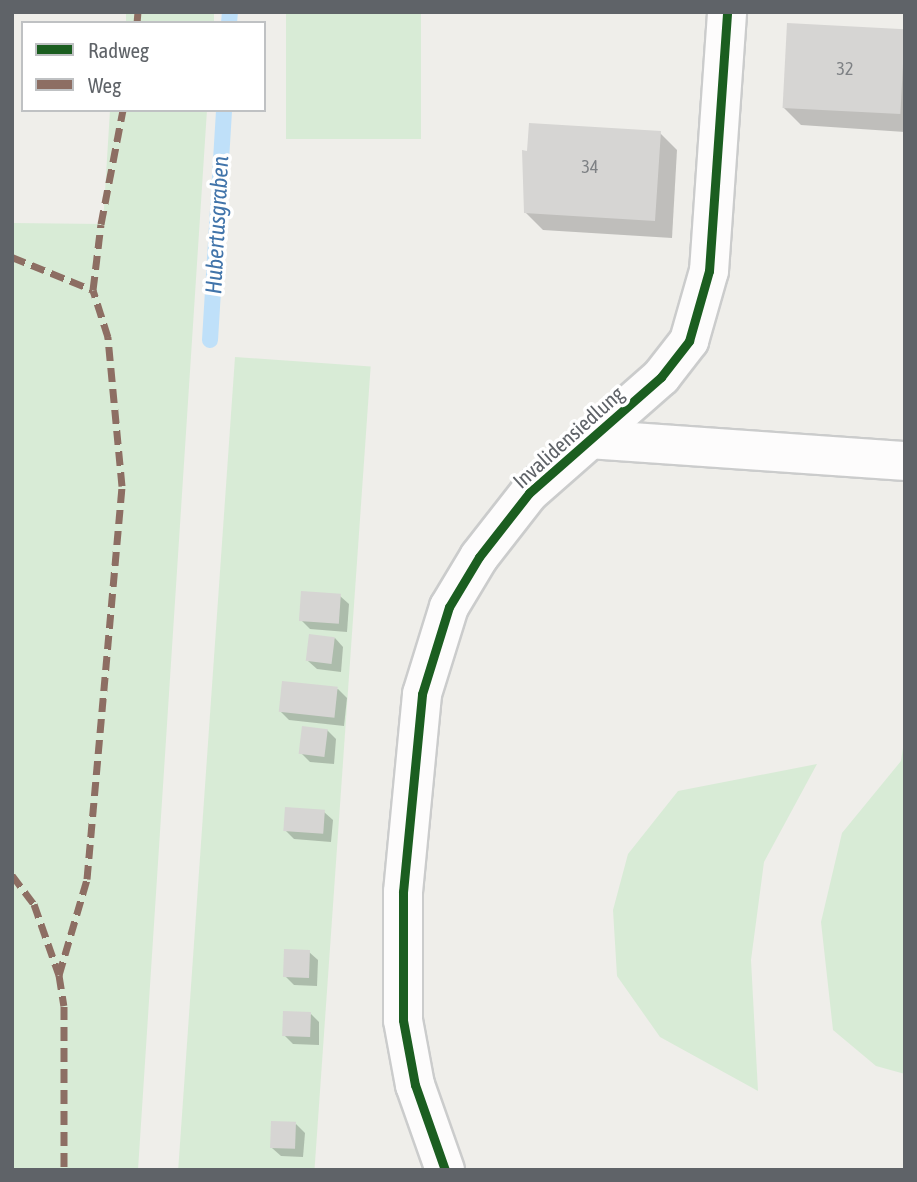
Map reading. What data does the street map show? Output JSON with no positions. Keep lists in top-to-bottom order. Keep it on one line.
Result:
{"streets":{"street":["Invalidensiedlung"]},"water":["Hubertusgraben"],"house_numbers":["32","34"],"legend":["Radweg","Weg"]}
